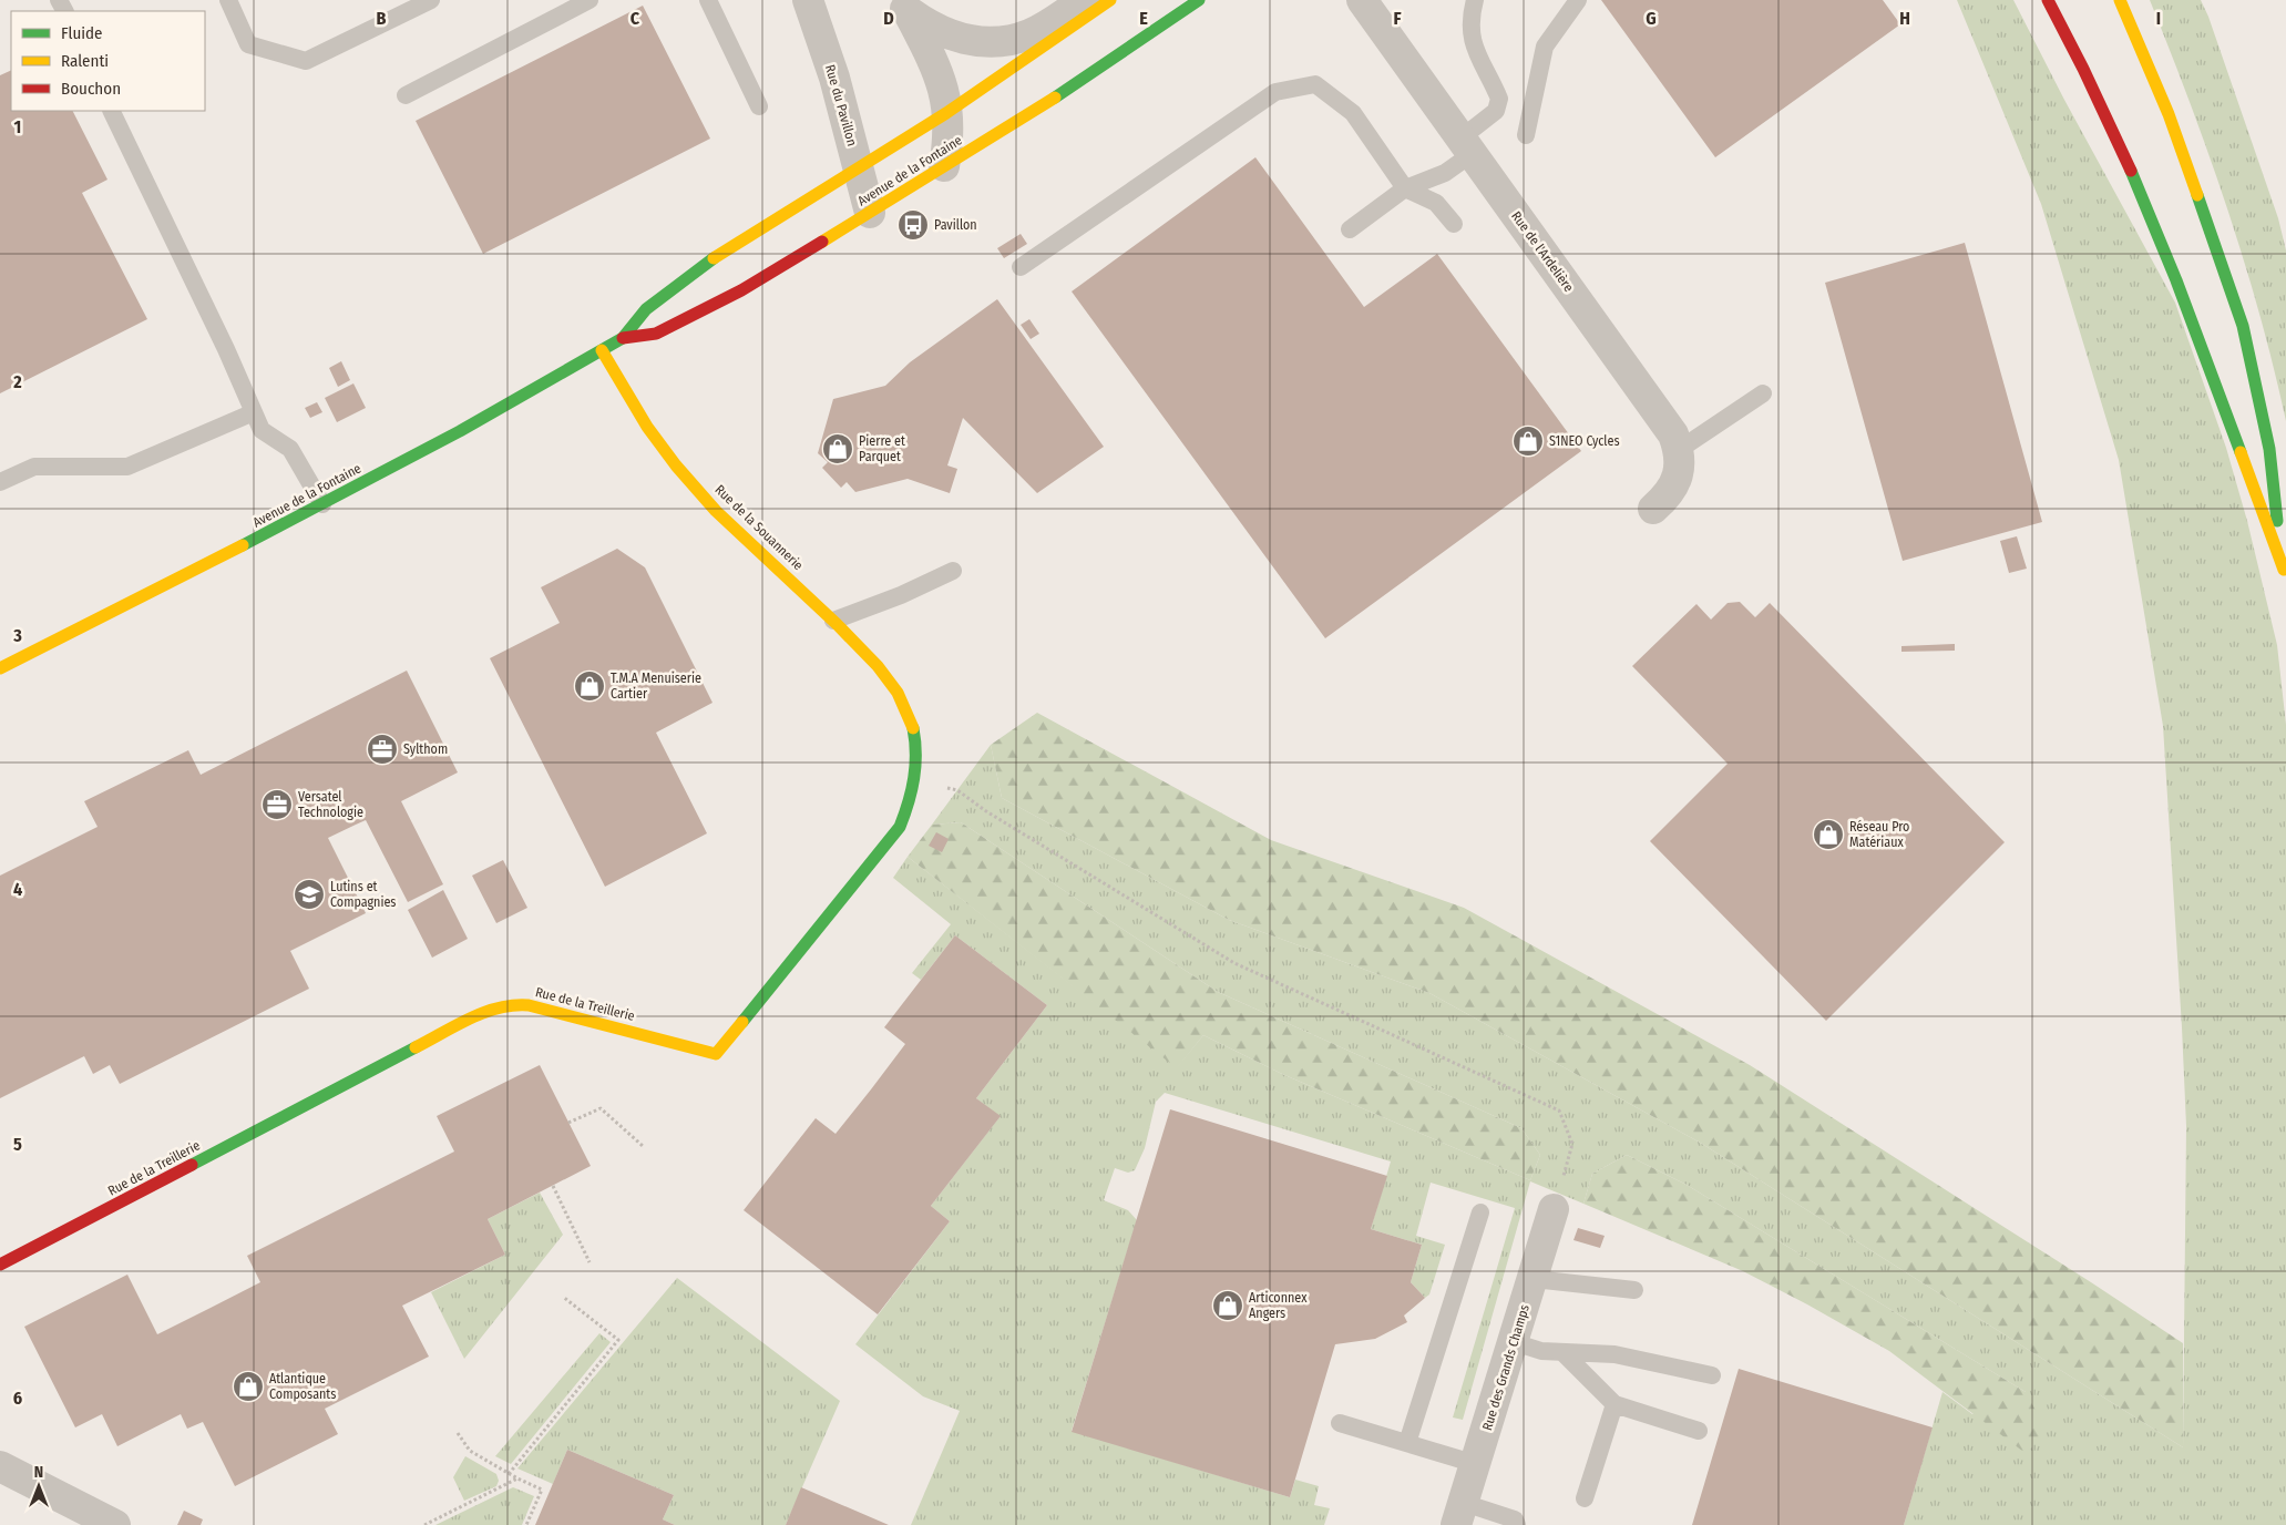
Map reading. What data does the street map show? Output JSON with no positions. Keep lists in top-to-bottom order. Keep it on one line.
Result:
{"streets":{"street":["Rue du Pavillon","Avenue de la Fontaine","Rue de l'Ardelière","Rue de la Souannerie","Rue de la Treillerie","Rue des Grands Champs"]},"crossings":[["Rue du Pavillon","Avenue de la Fontaine"],["Avenue de la Fontaine","Rue de la Souannerie"],["Rue de la Souannerie","Rue de la Treillerie"]],"places":{"bus stop":["Pavillon"],"shop":["S1NEO Cycles","Pierre et Parquet","T.M.A Menuiserie Cartier","Réseau Pro Matériaux","Articonnex Angers","Atlantique Composants"],"office":["Sylthom","Versatel Technologie"],"school or university":["Lutins et Compagnies"]},"legend":["Fluide","Ralenti","Bouchon"],"north":"top","grid":{"columns":["B","C","D","E","F","G","H","I"],"rows":["1","2","3","4","5","6"]}}
